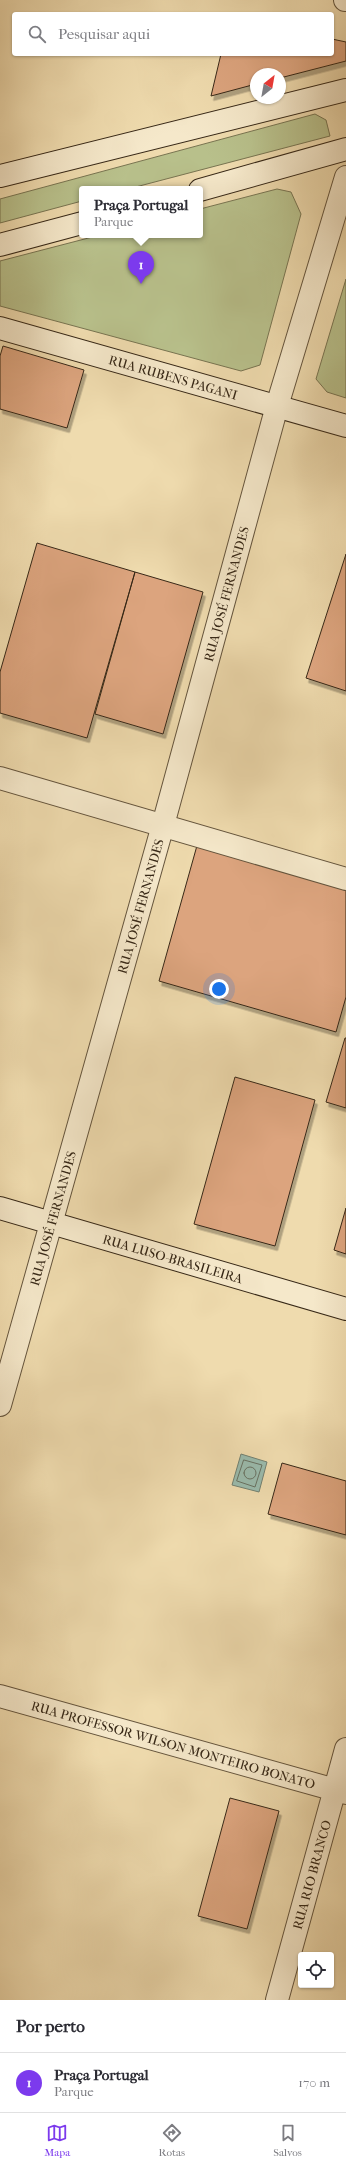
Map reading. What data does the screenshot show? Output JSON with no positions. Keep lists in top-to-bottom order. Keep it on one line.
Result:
{"streets":{"street":["RUA RUBENS PAGANI","RUA JOSÉ FERNANDES","RUA LUSO-BRASILEIRA","RUA PROFESSOR WILSON MONTEIRO BONATO","RUA RIO BRANCO"]},"crossings":[["RUA RUBENS PAGANI","RUA JOSÉ FERNANDES"],["RUA JOSÉ FERNANDES","RUA LUSO-BRASILEIRA"],["RUA PROFESSOR WILSON MONTEIRO BONATO","RUA RIO BRANCO"]],"north":"top right","page":{"search":"Pesquisar aqui","popup":["Praça Portugal","Parque"],"pins":"1","heading":"Por perto","list":[{"mark":"1","name":"Praça Portugal","note":"Parque","value":"170 m"}],"nav":["Mapa","Rotas","Salvos"]}}
